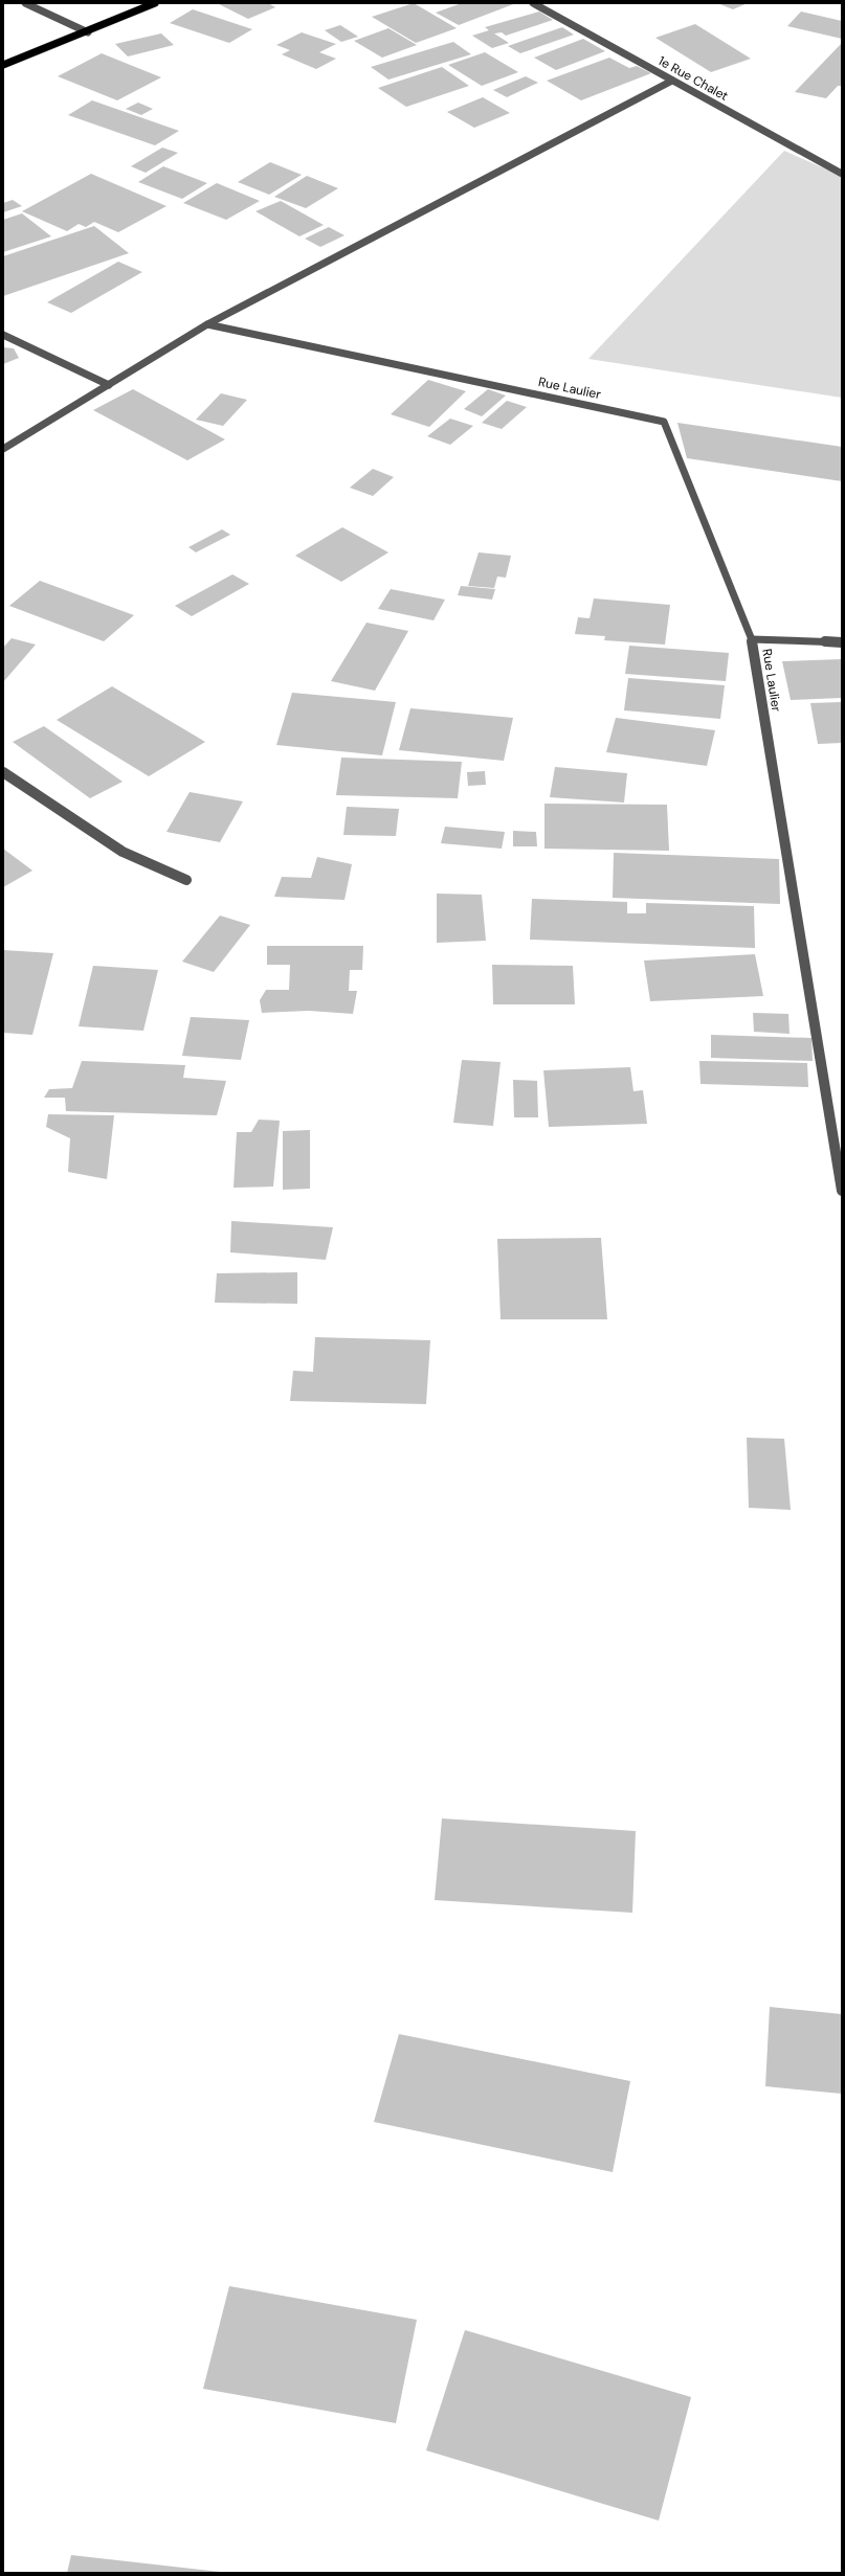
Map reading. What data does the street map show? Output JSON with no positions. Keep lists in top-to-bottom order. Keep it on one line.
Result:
{"streets":{"street":["1e Rue Chalet","Rue Laulier"]}}
